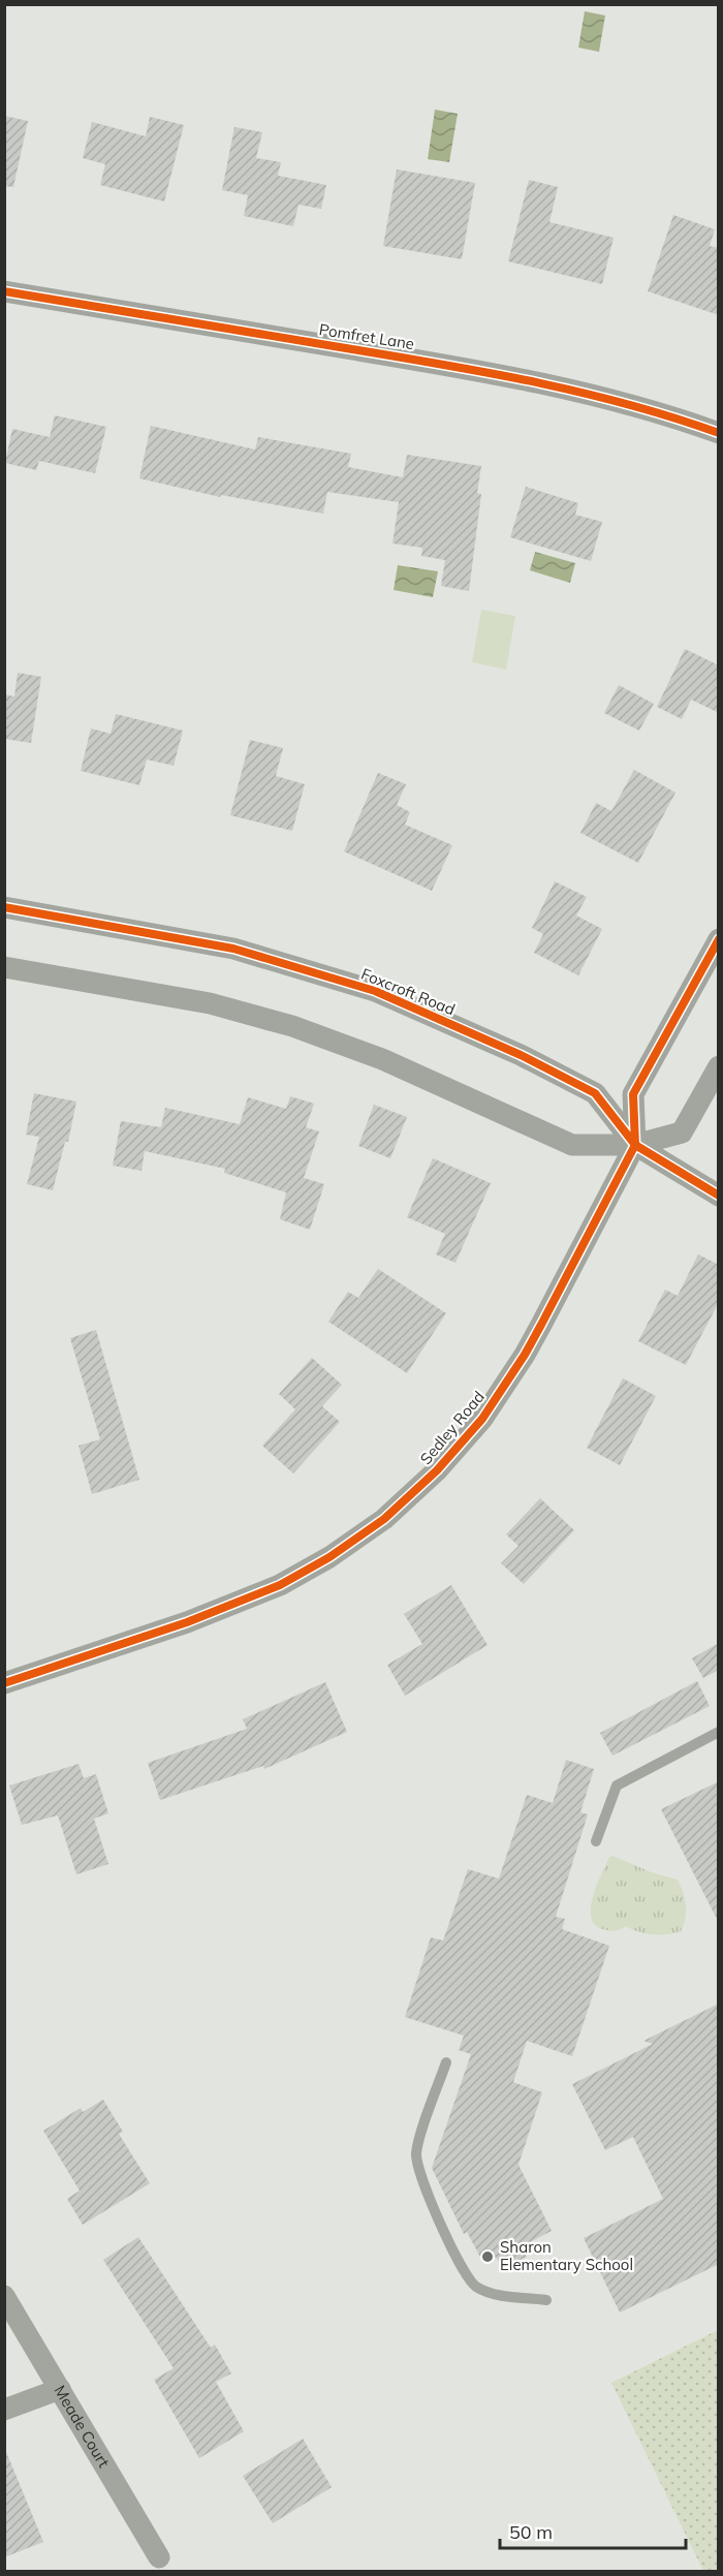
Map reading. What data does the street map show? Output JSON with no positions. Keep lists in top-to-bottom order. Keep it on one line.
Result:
{"streets":{"street":["Pomfret Lane","Foxcroft Road","Sedley Road","Meade Court"]},"crossings":[["Foxcroft Road","Sedley Road"]],"places":["Sharon Elementary School"],"scale_bar":"50 m"}
